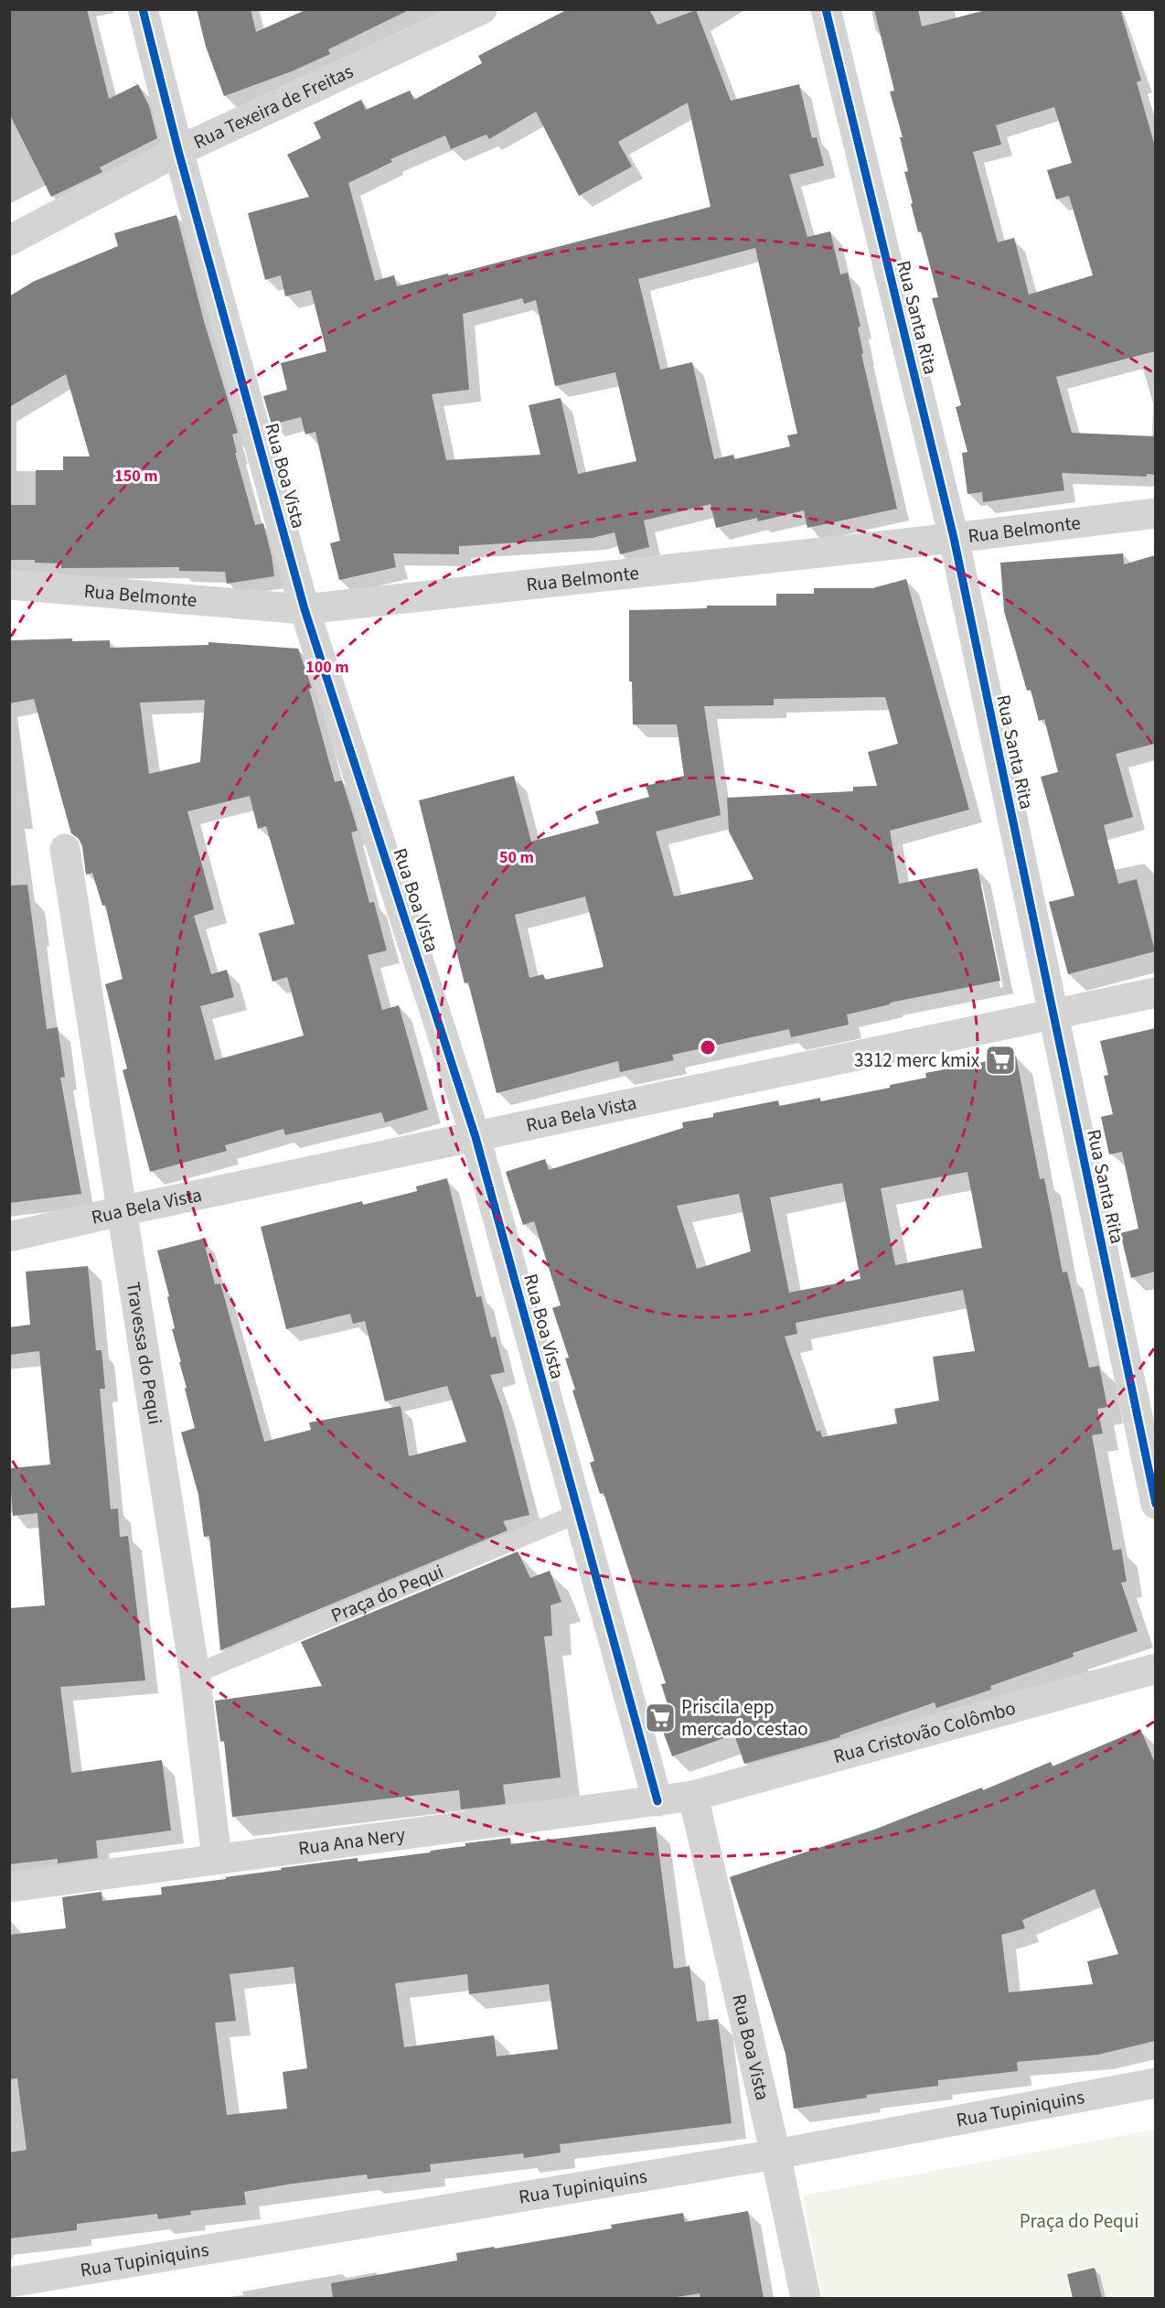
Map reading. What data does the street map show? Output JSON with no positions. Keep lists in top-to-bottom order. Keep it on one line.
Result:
{"streets":{"street":["Rua Texeira de Freitas","Rua Santa Rita","Rua Boa Vista","Rua Belmonte","Rua Bela Vista","Travessa do Pequi","Rua Cristovão Colômbo","Rua Ana Nery","Rua Tupiniquins"],"lane":["Praça do Pequi"]},"crossings":[["Rua Texeira de Freitas","Rua Boa Vista"],["Rua Santa Rita","Rua Belmonte"],["Rua Santa Rita","Rua Bela Vista"],["Rua Boa Vista","Rua Belmonte"],["Rua Boa Vista","Rua Bela Vista"],["Rua Boa Vista","Praça do Pequi"],["Rua Boa Vista","Rua Cristovão Colômbo"],["Rua Boa Vista","Rua Ana Nery"],["Rua Boa Vista","Rua Tupiniquins"],["Rua Bela Vista","Travessa do Pequi"],["Travessa do Pequi","Praça do Pequi"],["Travessa do Pequi","Rua Ana Nery"],["Rua Cristovão Colômbo","Rua Ana Nery"]],"parks":["Praça do Pequi"],"places":{"supermarket":["3312 merc kmix","Priscila epp mercado cestao"]},"rings":["150 m","100 m","50 m"]}
